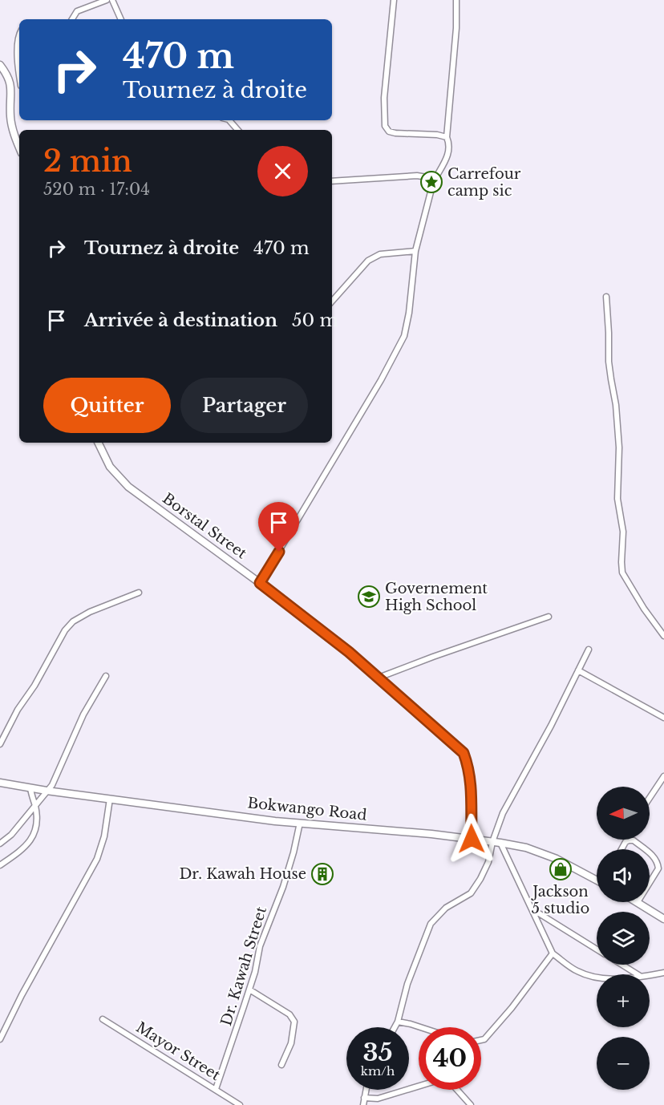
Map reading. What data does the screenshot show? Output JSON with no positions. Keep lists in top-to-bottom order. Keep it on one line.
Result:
{"streets":{"street":["Borstal Street","Bokwango Road","Dr. Kawah Street","Mayor Street"]},"crossings":[["Borstal Street","Bokwango Road"],["Bokwango Road","Dr. Kawah Street"],["Dr. Kawah Street","Mayor Street"]],"places":{"place":["Carrefour camp sic"],"school or university":["Governement High School"],"shop":["Jackson 5 studio"],"building":["Dr. Kawah House"]},"north":"left","page":{"turn":["470 m","Tournez à droite"],"heading":["2 min","520 m · 17:04"],"list":[{"name":"Tournez à droite","value":"470 m"},{"name":"Arrivée à destination","value":"50 m"}],"buttons":["Quitter","Partager"],"map_buttons":["+","−"],"speed":"35 km/h","limit":"40"}}
